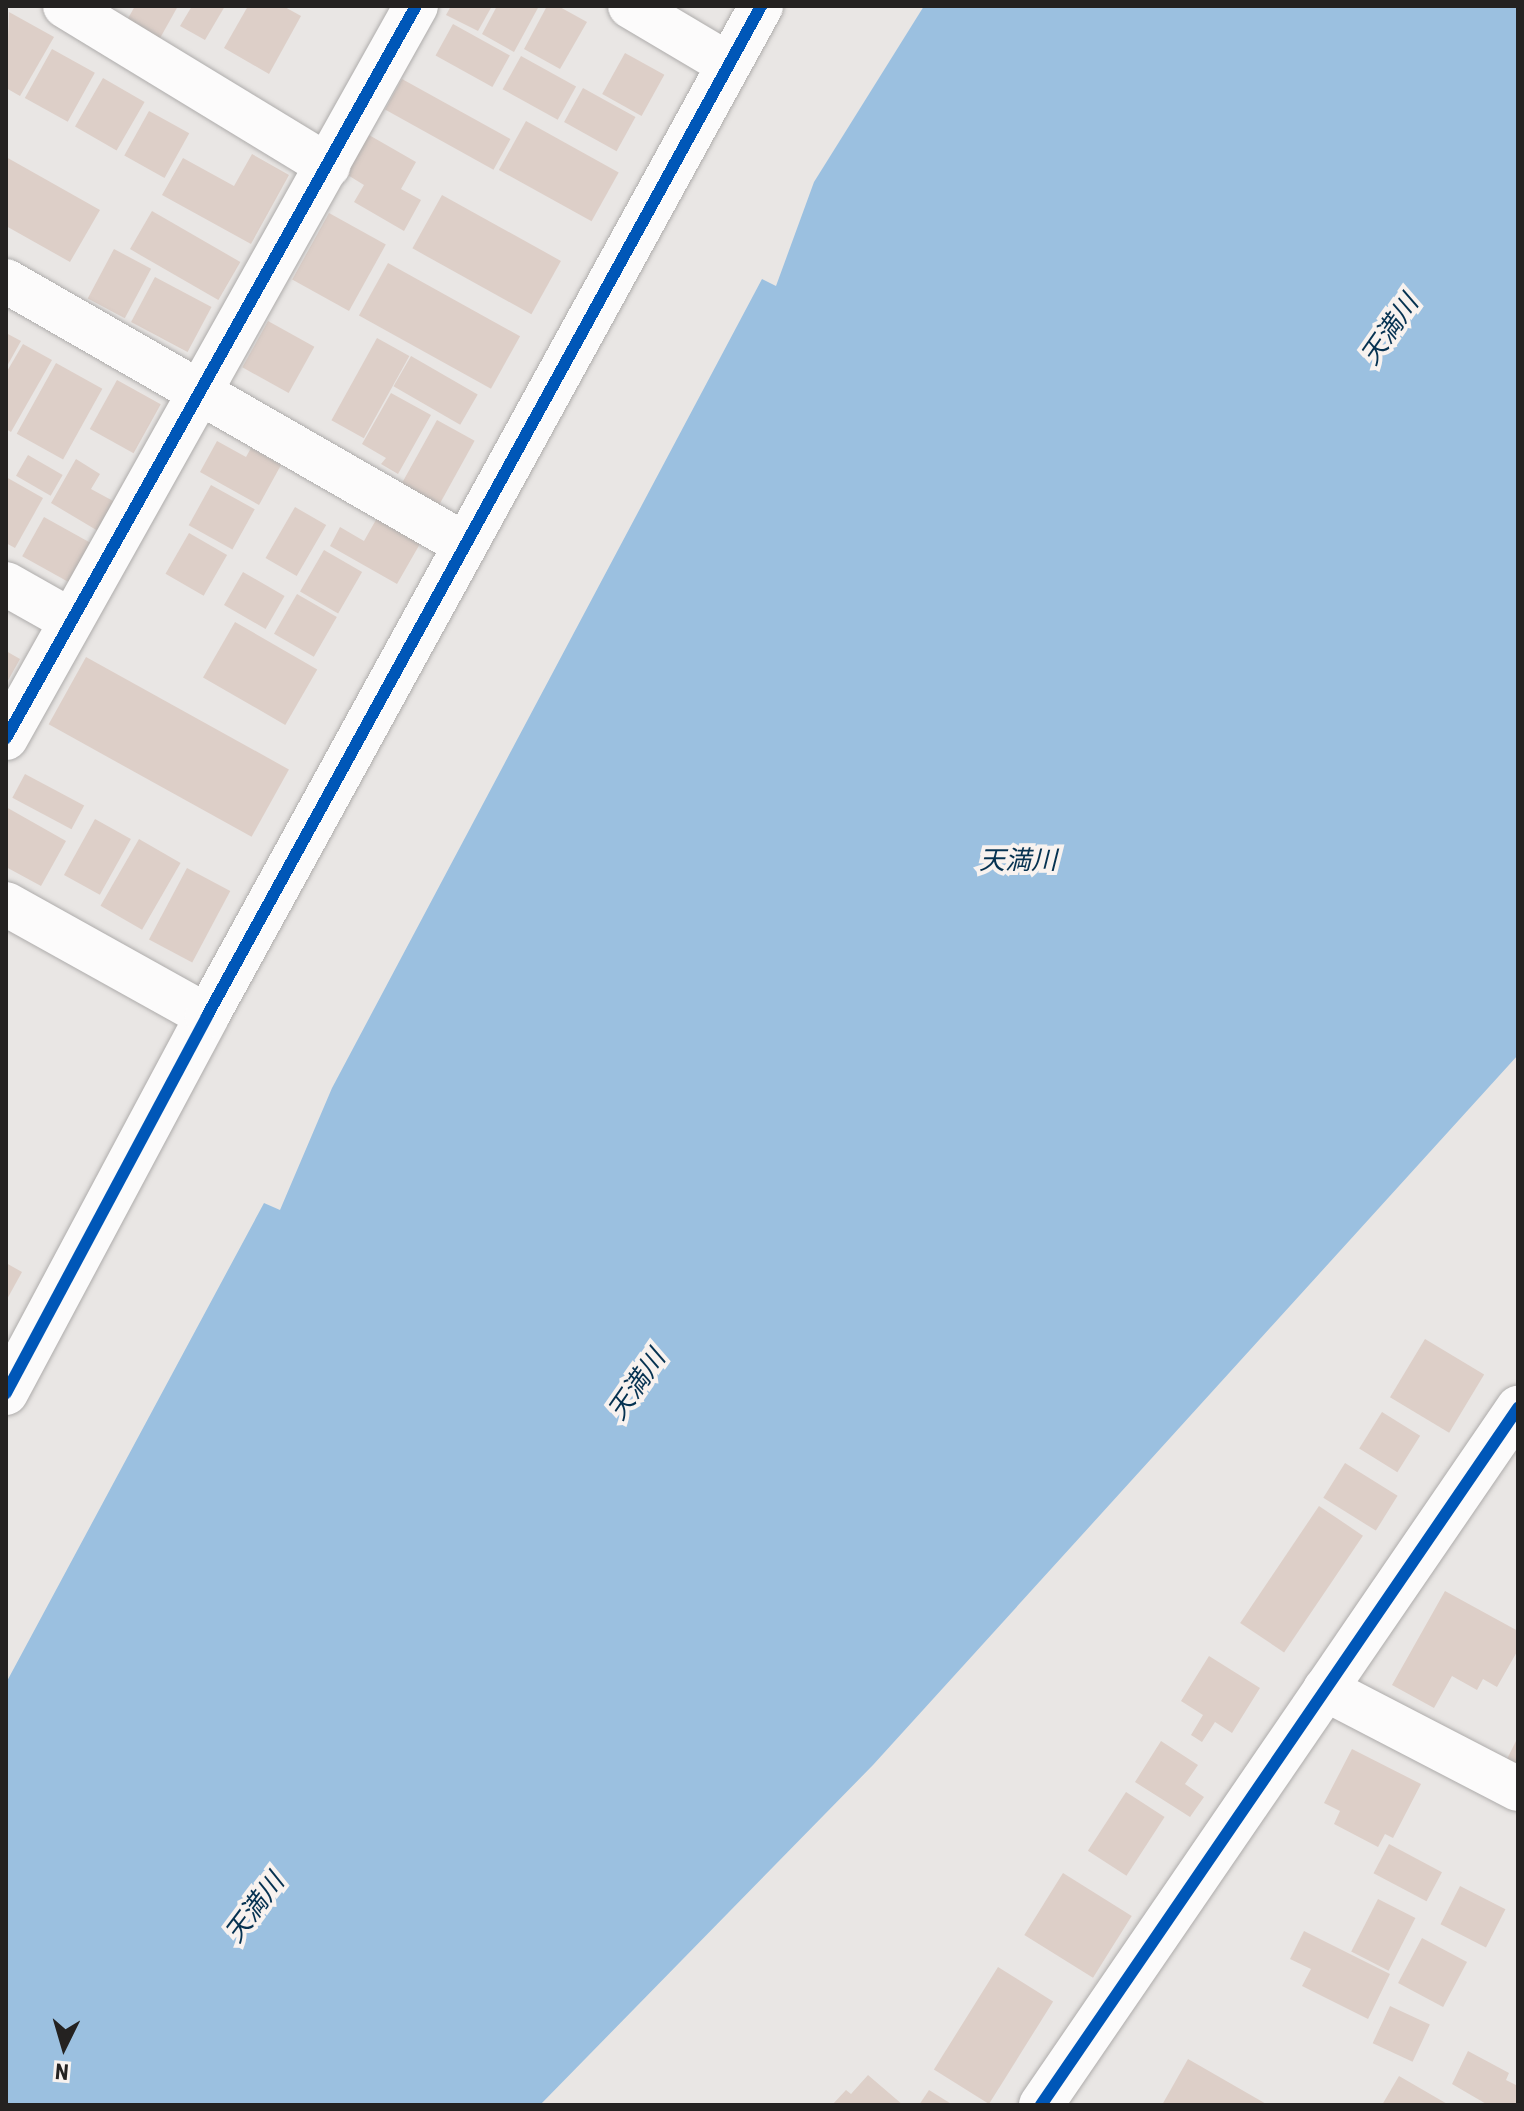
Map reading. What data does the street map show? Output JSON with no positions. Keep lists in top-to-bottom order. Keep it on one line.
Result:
{"water":["天満川"],"north":"bottom"}
